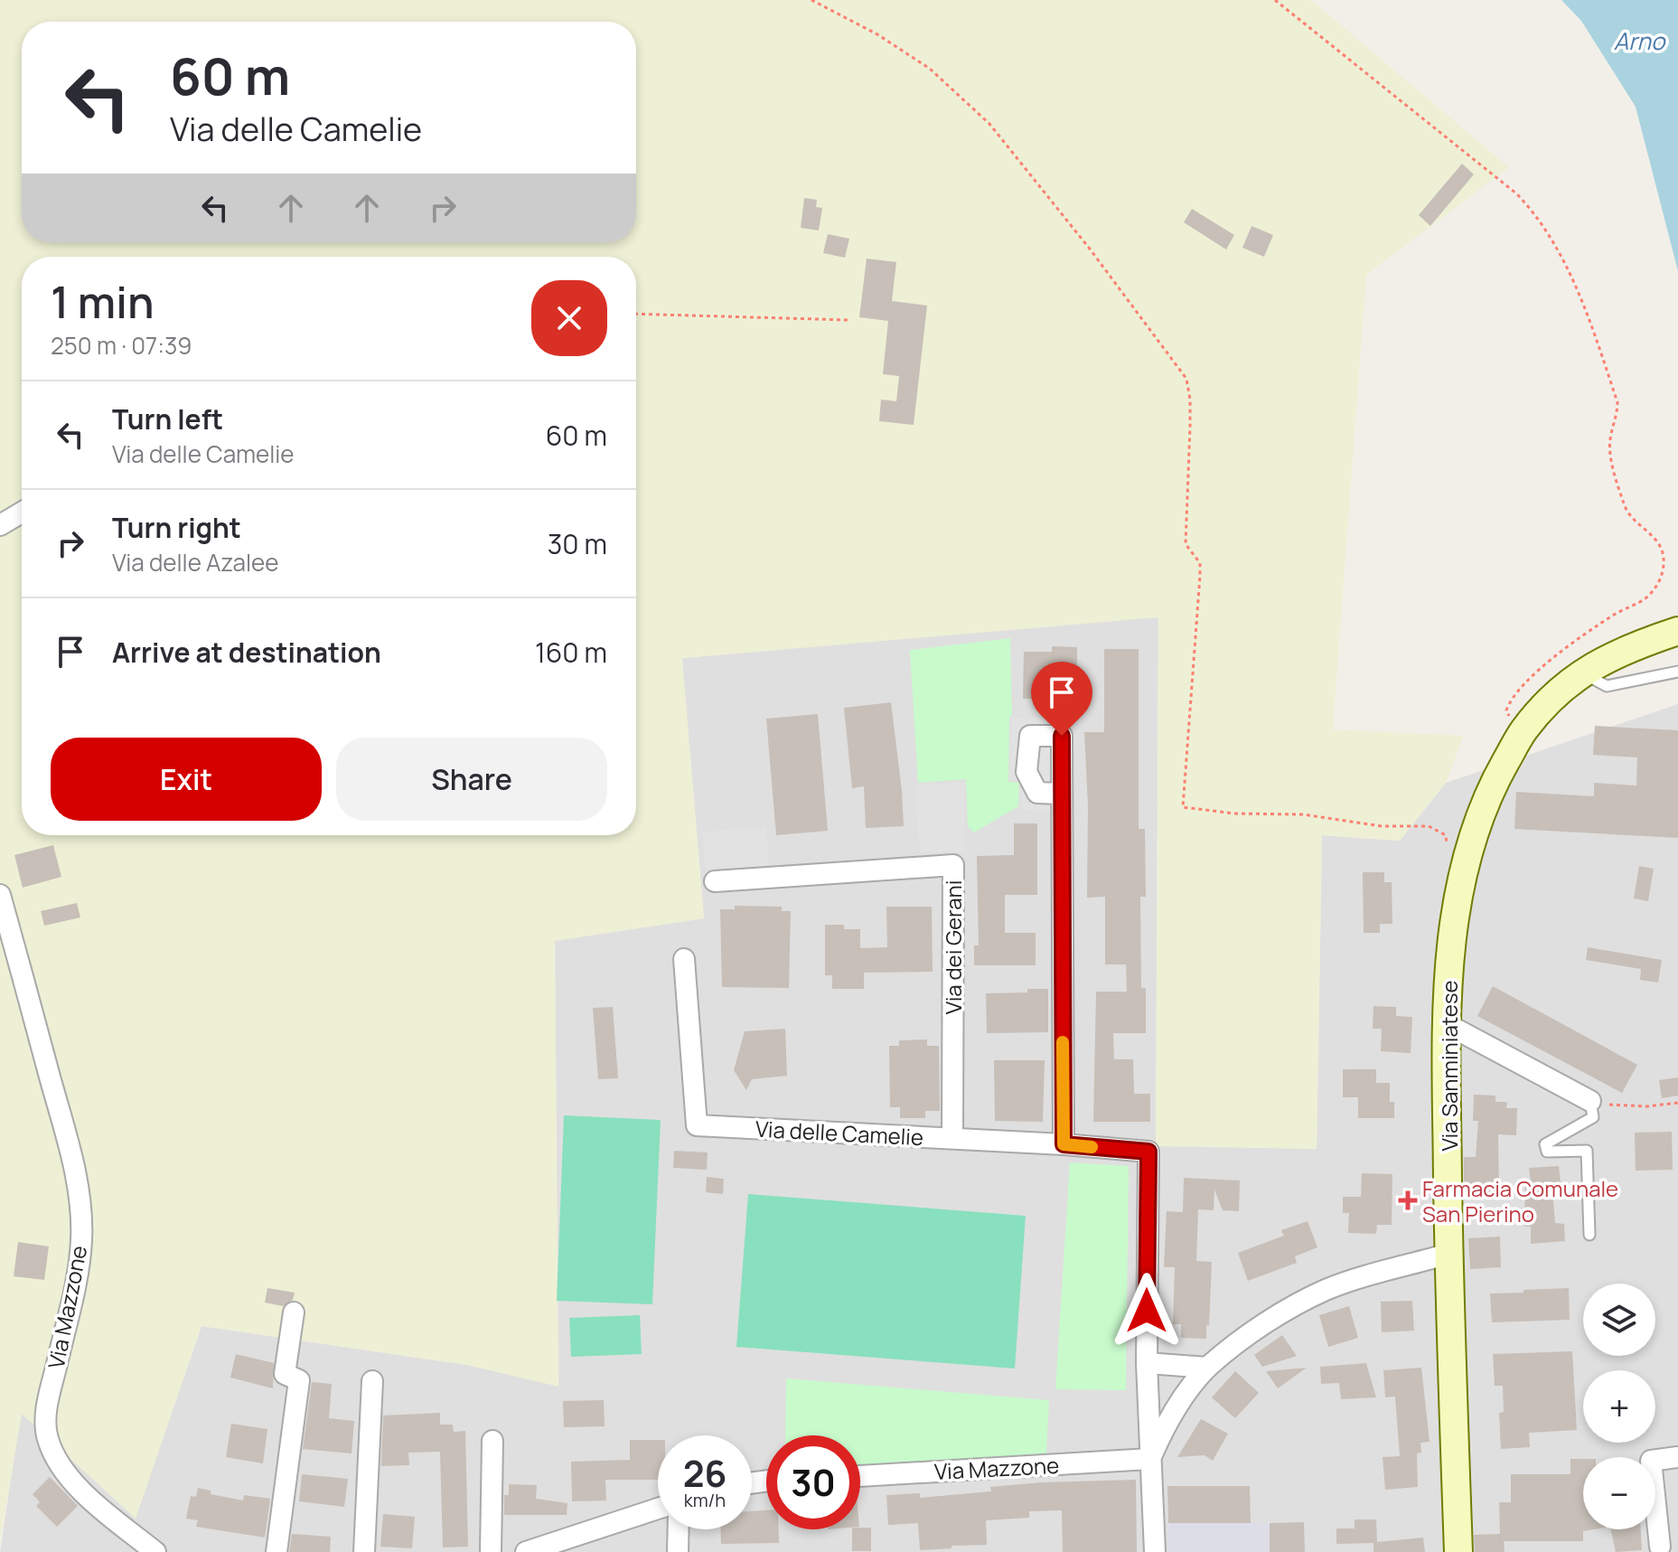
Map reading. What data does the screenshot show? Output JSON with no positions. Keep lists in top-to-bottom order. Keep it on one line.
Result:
{"streets":{"street":["Via dei Gerani","Via Sanminiatese","Via delle Camelie","Via Mazzone"]},"crossings":[["Via dei Gerani","Via delle Camelie"]],"water":["Arno"],"places":{"health":["Farmacia Comunale San Pierino"]},"page":{"turn":["60 m","Via delle Camelie"],"heading":["1 min","250 m · 07:39"],"list":[{"name":"Turn left","note":"Via delle Camelie","value":"60 m"},{"name":"Turn right","note":"Via delle Azalee","value":"30 m"},{"name":"Arrive at destination","value":"160 m"}],"buttons":["Exit","Share"],"map_buttons":["+","−"],"speed":"26 km/h","limit":"30"}}
